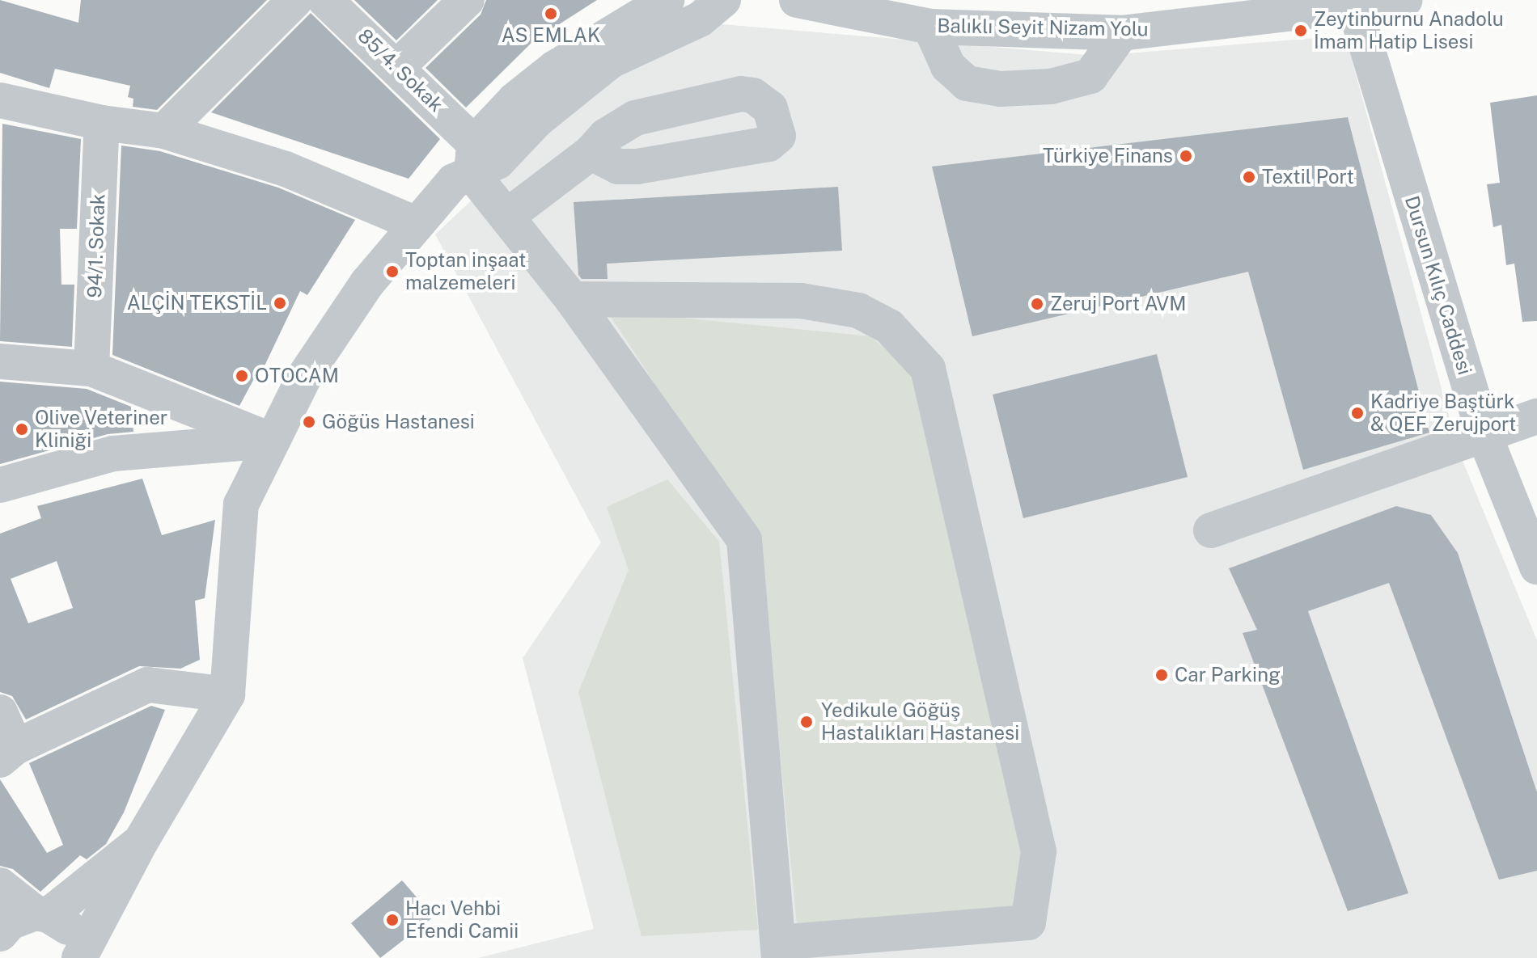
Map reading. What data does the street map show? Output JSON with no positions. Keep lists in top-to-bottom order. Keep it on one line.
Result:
{"streets":{"street":["Balıklı Seyit Nizam Yolu","85/4. Sokak","94/1. Sokak","Dursun Kılıç Caddesi"]},"crossings":[["Balıklı Seyit Nizam Yolu","Dursun Kılıç Caddesi"]],"places":["AS EMLAK","Zeytinburnu Anadolu İmam Hatip Lisesi","Türkiye Finans","Textil Port","Toptan inşaat malzemeleri","ALÇİN TEKSTİL","Zeruj Port AVM","OTOCAM","Kadriye Baştürk & QEF Zerujport","Göğüs Hastanesi","Olive Veteriner Kliniği","Car Parking","Yedikule Göğüş Hastalıkları Hastanesi","Hacı Vehbi Efendi Camii"]}
